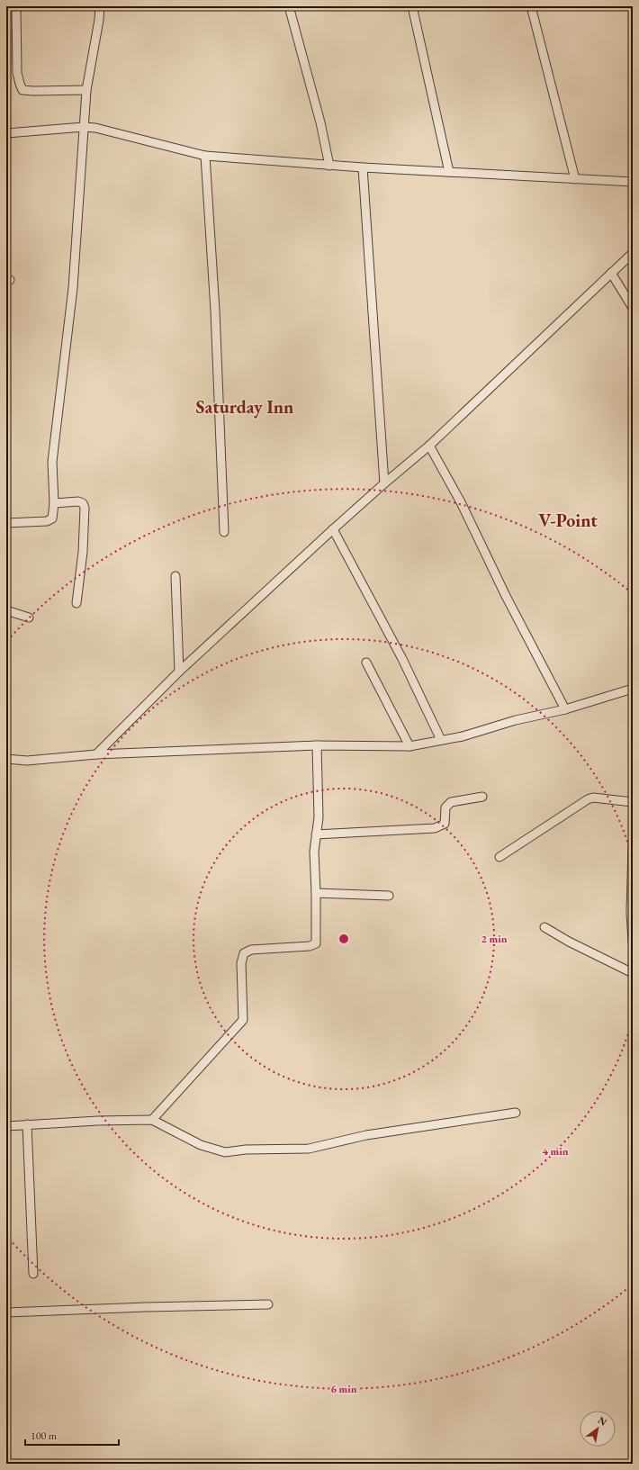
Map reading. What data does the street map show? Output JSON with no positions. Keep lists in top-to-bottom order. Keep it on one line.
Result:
{"districts":["Saturday Inn","V-Point"],"scale_bar":"100 m","north":"top right","rings":["2 min","4 min","6 min"]}
